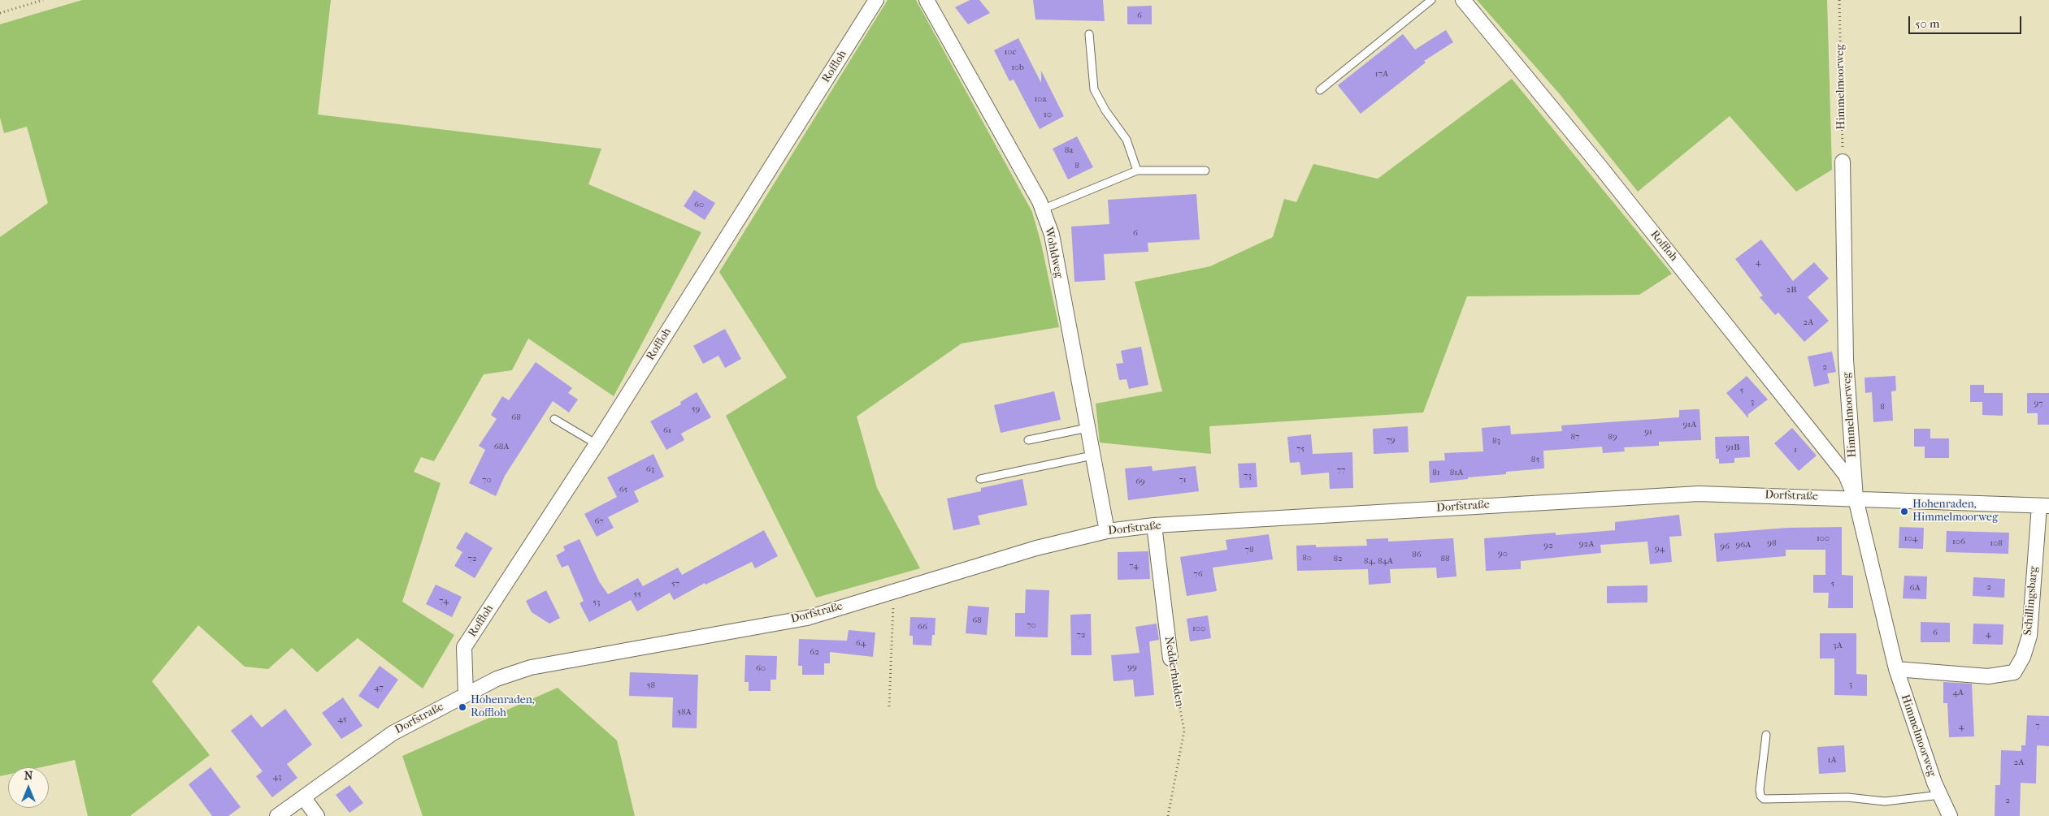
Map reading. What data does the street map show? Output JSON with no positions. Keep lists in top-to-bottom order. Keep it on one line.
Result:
{"streets":{"street":["Roffloh","Himmelmoorweg","Wohldweg","Dorfstraße","Schillingsbarg","Nedderhulden"]},"crossings":[["Roffloh","Himmelmoorweg"],["Roffloh","Dorfstraße"],["Himmelmoorweg","Dorfstraße"],["Himmelmoorweg","Schillingsbarg"],["Wohldweg","Dorfstraße"],["Dorfstraße","Schillingsbarg"],["Dorfstraße","Nedderhulden"]],"places":["Hohenraden, Himmelmoorweg","Hohenraden, Roffloh"],"house_numbers":["6","10c","10b","17A","10a","10","8a","8","60","6","4","2B","2A","2","5","3","97","8","59","68","91A","61","91","87","89","79","83","68A","91B","75","1","85","63","77","81","81A","73","70","71","69","65","67","100","104","106","98","108","92A","96A","92","96","94","78","90","86","80","72","82","88","84, 84A","74","76","57","5","2","6A","55","74","53","68","70","66","100","6","4","72","64","3A","62","99","60","3","58","47","4A","58A","45","7","4","1A","2A","43","2"],"scale_bar":"50 m","north":"top"}
